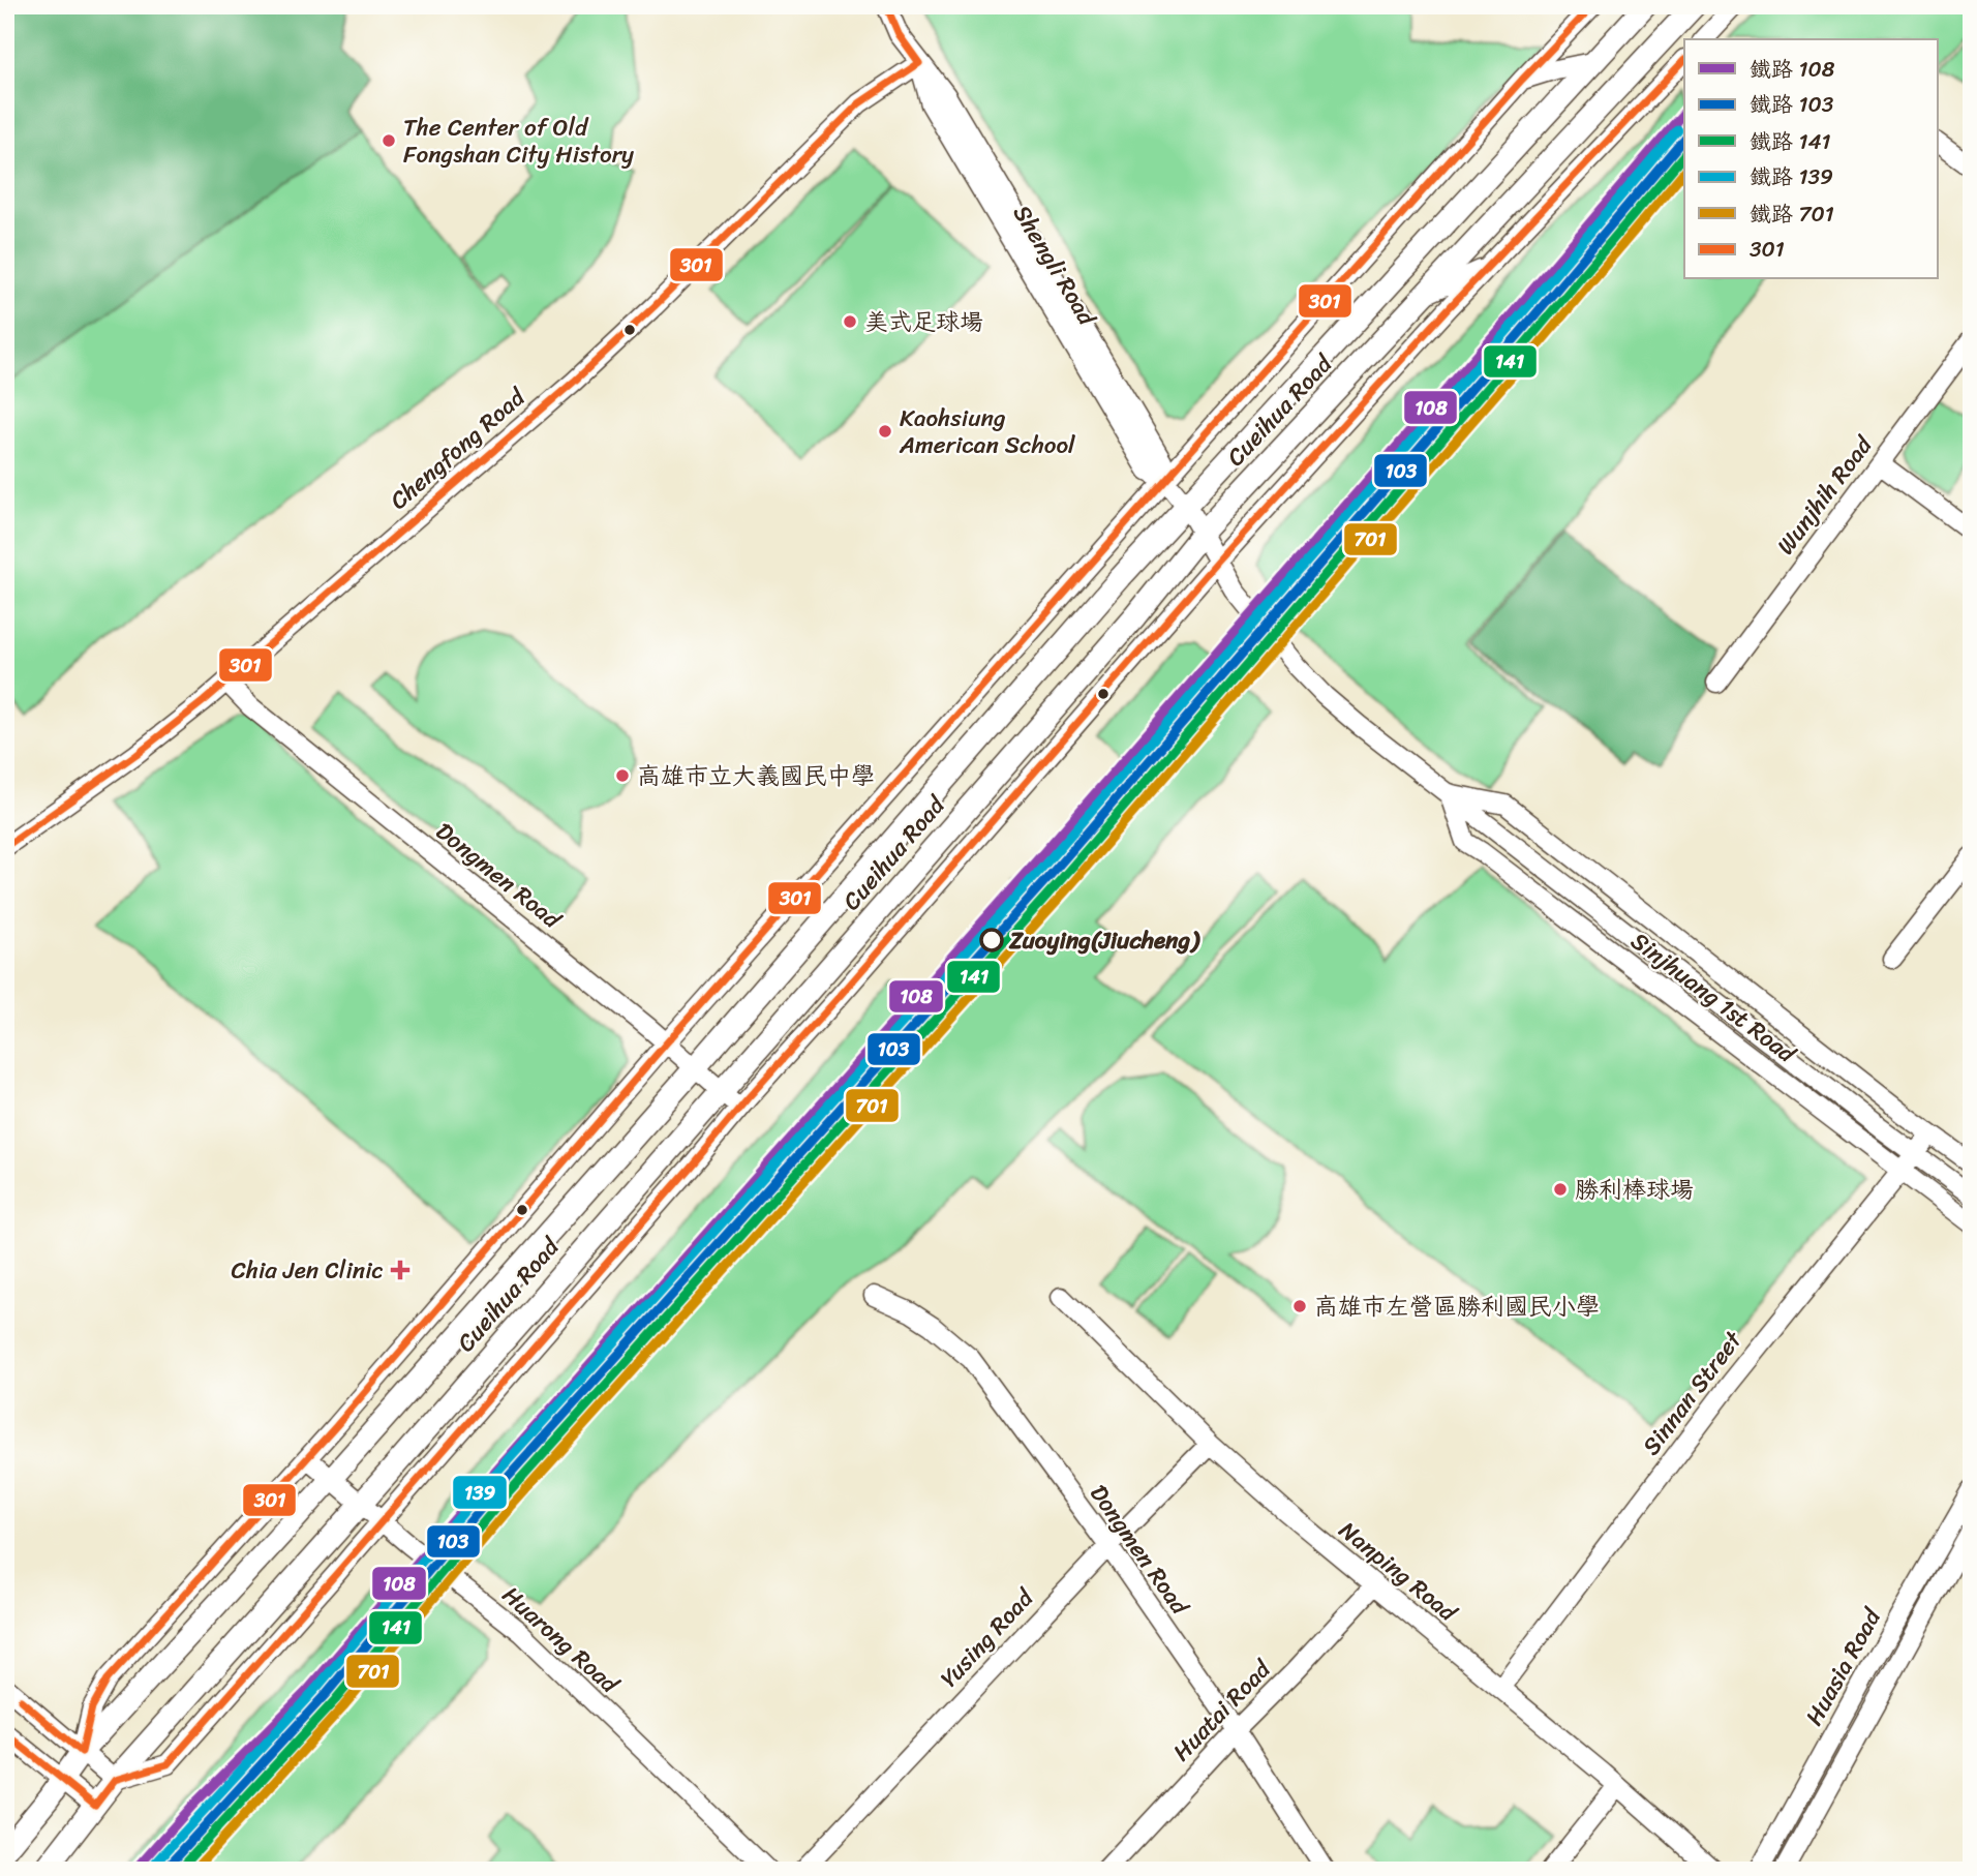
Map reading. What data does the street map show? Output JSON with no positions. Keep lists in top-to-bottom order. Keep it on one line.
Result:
{"streets":{"main road":["Cueihua Road"],"street":["Shengli Road","Chengfong Road","Wunjhih Road","Dongmen Road","Sinjhuang 1st Road","Sinnan Street","Nanping Road","Yusing Road","Huarong Road","Huasia Road","Huatai Road"]},"crossings":[["Shengli Road","Cueihua Road"],["Shengli Road","Chengfong Road"],["Shengli Road","Sinjhuang 1st Road"],["Cueihua Road","Dongmen Road"],["Cueihua Road","Sinjhuang 1st Road"],["Cueihua Road","Huarong Road"],["Chengfong Road","Dongmen Road"],["Dongmen Road","Yusing Road"],["Dongmen Road","Huatai Road"],["Sinjhuang 1st Road","Sinnan Street"],["Sinnan Street","Nanping Road"],["Nanping Road","Yusing Road"],["Nanping Road","Huatai Road"]],"places":{"other":["The Center of Old Fongshan City History","美式足球場","Kaohsiung American School","高雄市立大義國民中學","Zuoying(Jiucheng)","勝利棒球場","高雄市左營區勝利國民小學"],"health":["Chia Jen Clinic"]},"lines":["transit line 301","rail line 108","rail line 139","rail line 103","rail line 141","rail line 701"],"legend":["鐵路 108","鐵路 103","鐵路 141","鐵路 139","鐵路 701","301"]}
